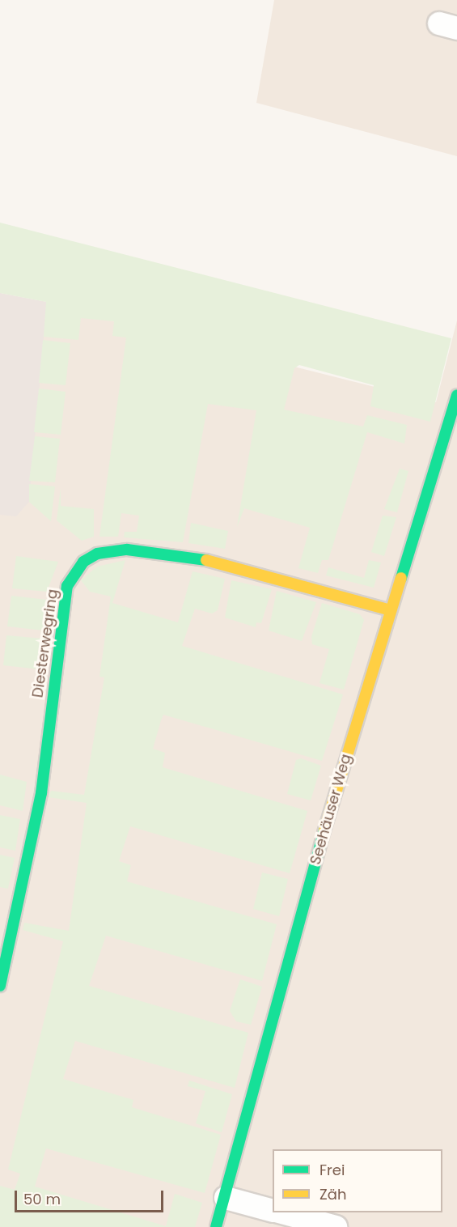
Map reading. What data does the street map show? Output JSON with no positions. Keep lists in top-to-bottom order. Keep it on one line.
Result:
{"streets":{"street":["Diesterwegring","Seehäuser Weg"]},"crossings":[["Diesterwegring","Seehäuser Weg"]],"legend":["Frei","Zäh"],"scale_bar":"50 m"}
